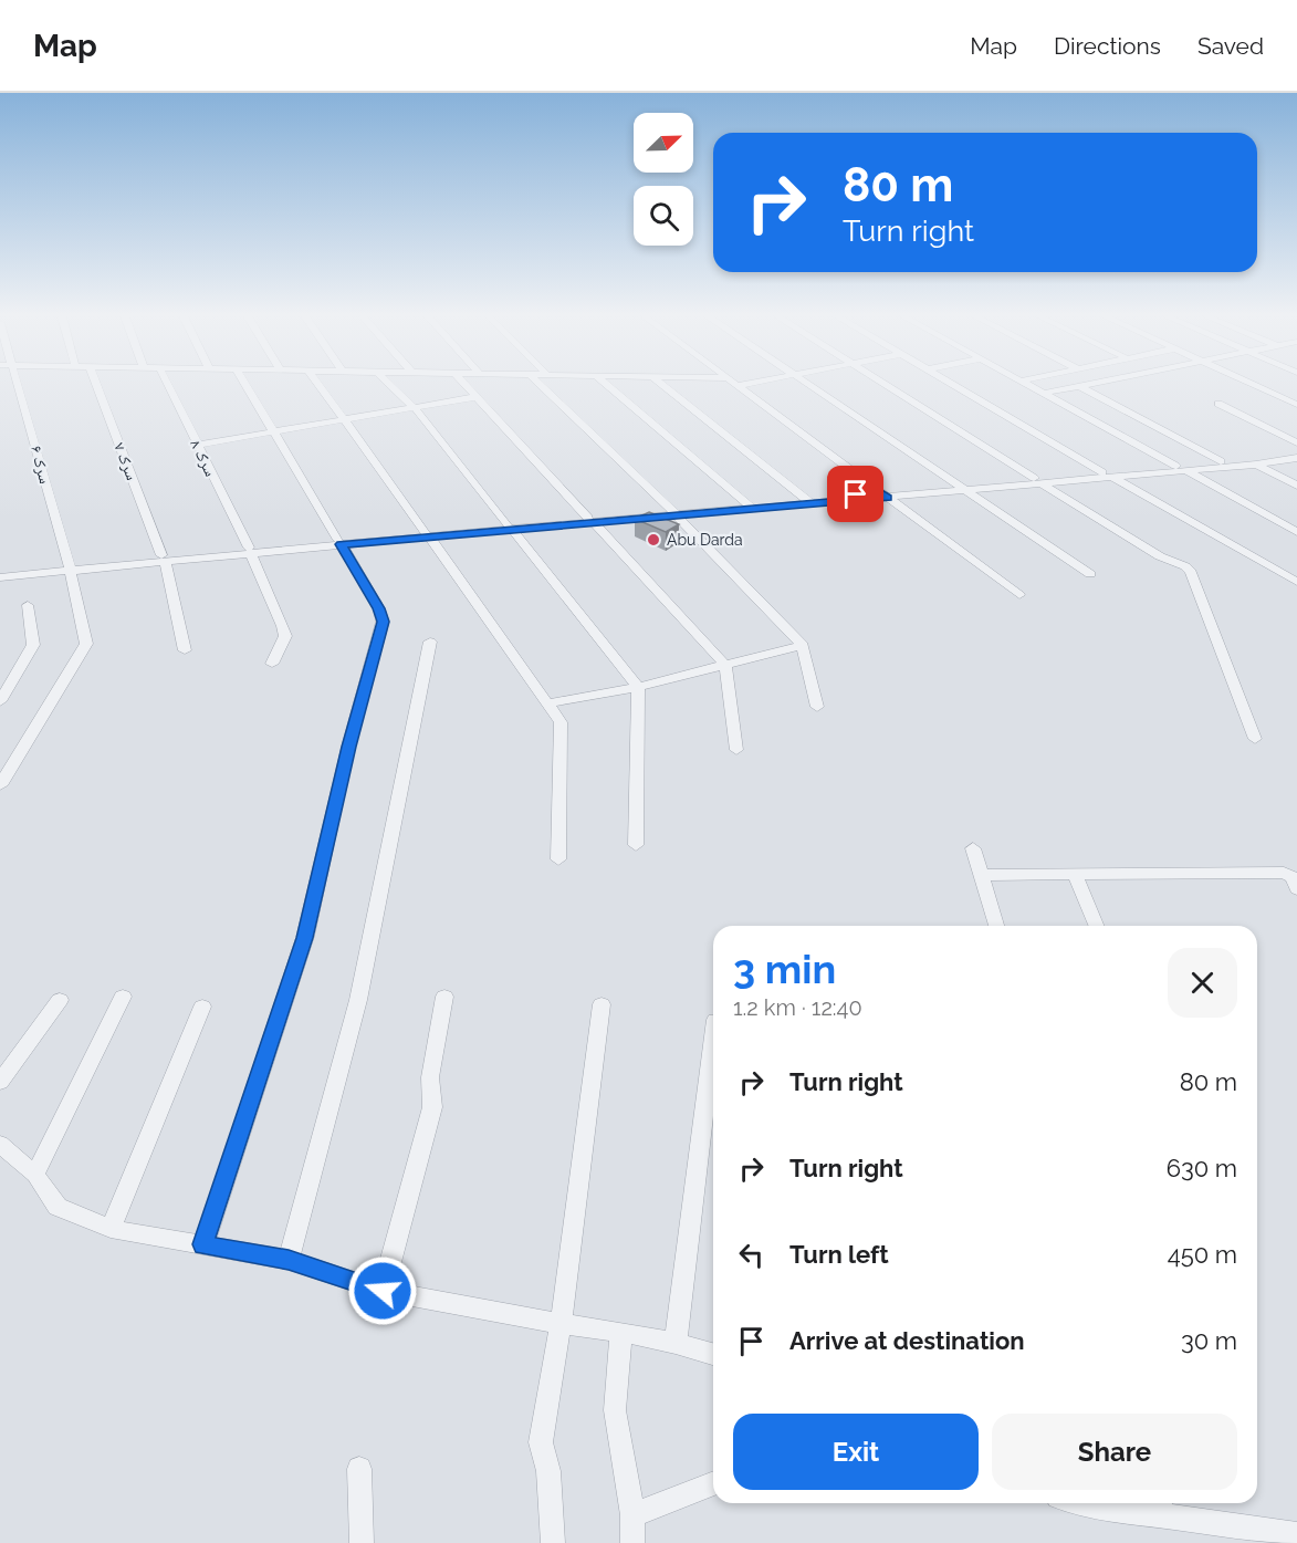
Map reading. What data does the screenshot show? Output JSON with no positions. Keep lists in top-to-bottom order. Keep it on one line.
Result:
{"streets":{"street":["سرک ۸","سرک ۷","سرک ۶"]},"places":["Abu Darda"],"north":"top right","page":{"header":"Map","nav":["Map","Directions","Saved"],"turn":["80 m","Turn right"],"heading":["3 min","1.2 km · 12:40"],"list":[{"name":"Turn right","value":"80 m"},{"name":"Turn right","value":"630 m"},{"name":"Turn left","value":"450 m"},{"name":"Arrive at destination","value":"30 m"}],"buttons":["Exit","Share"]}}
